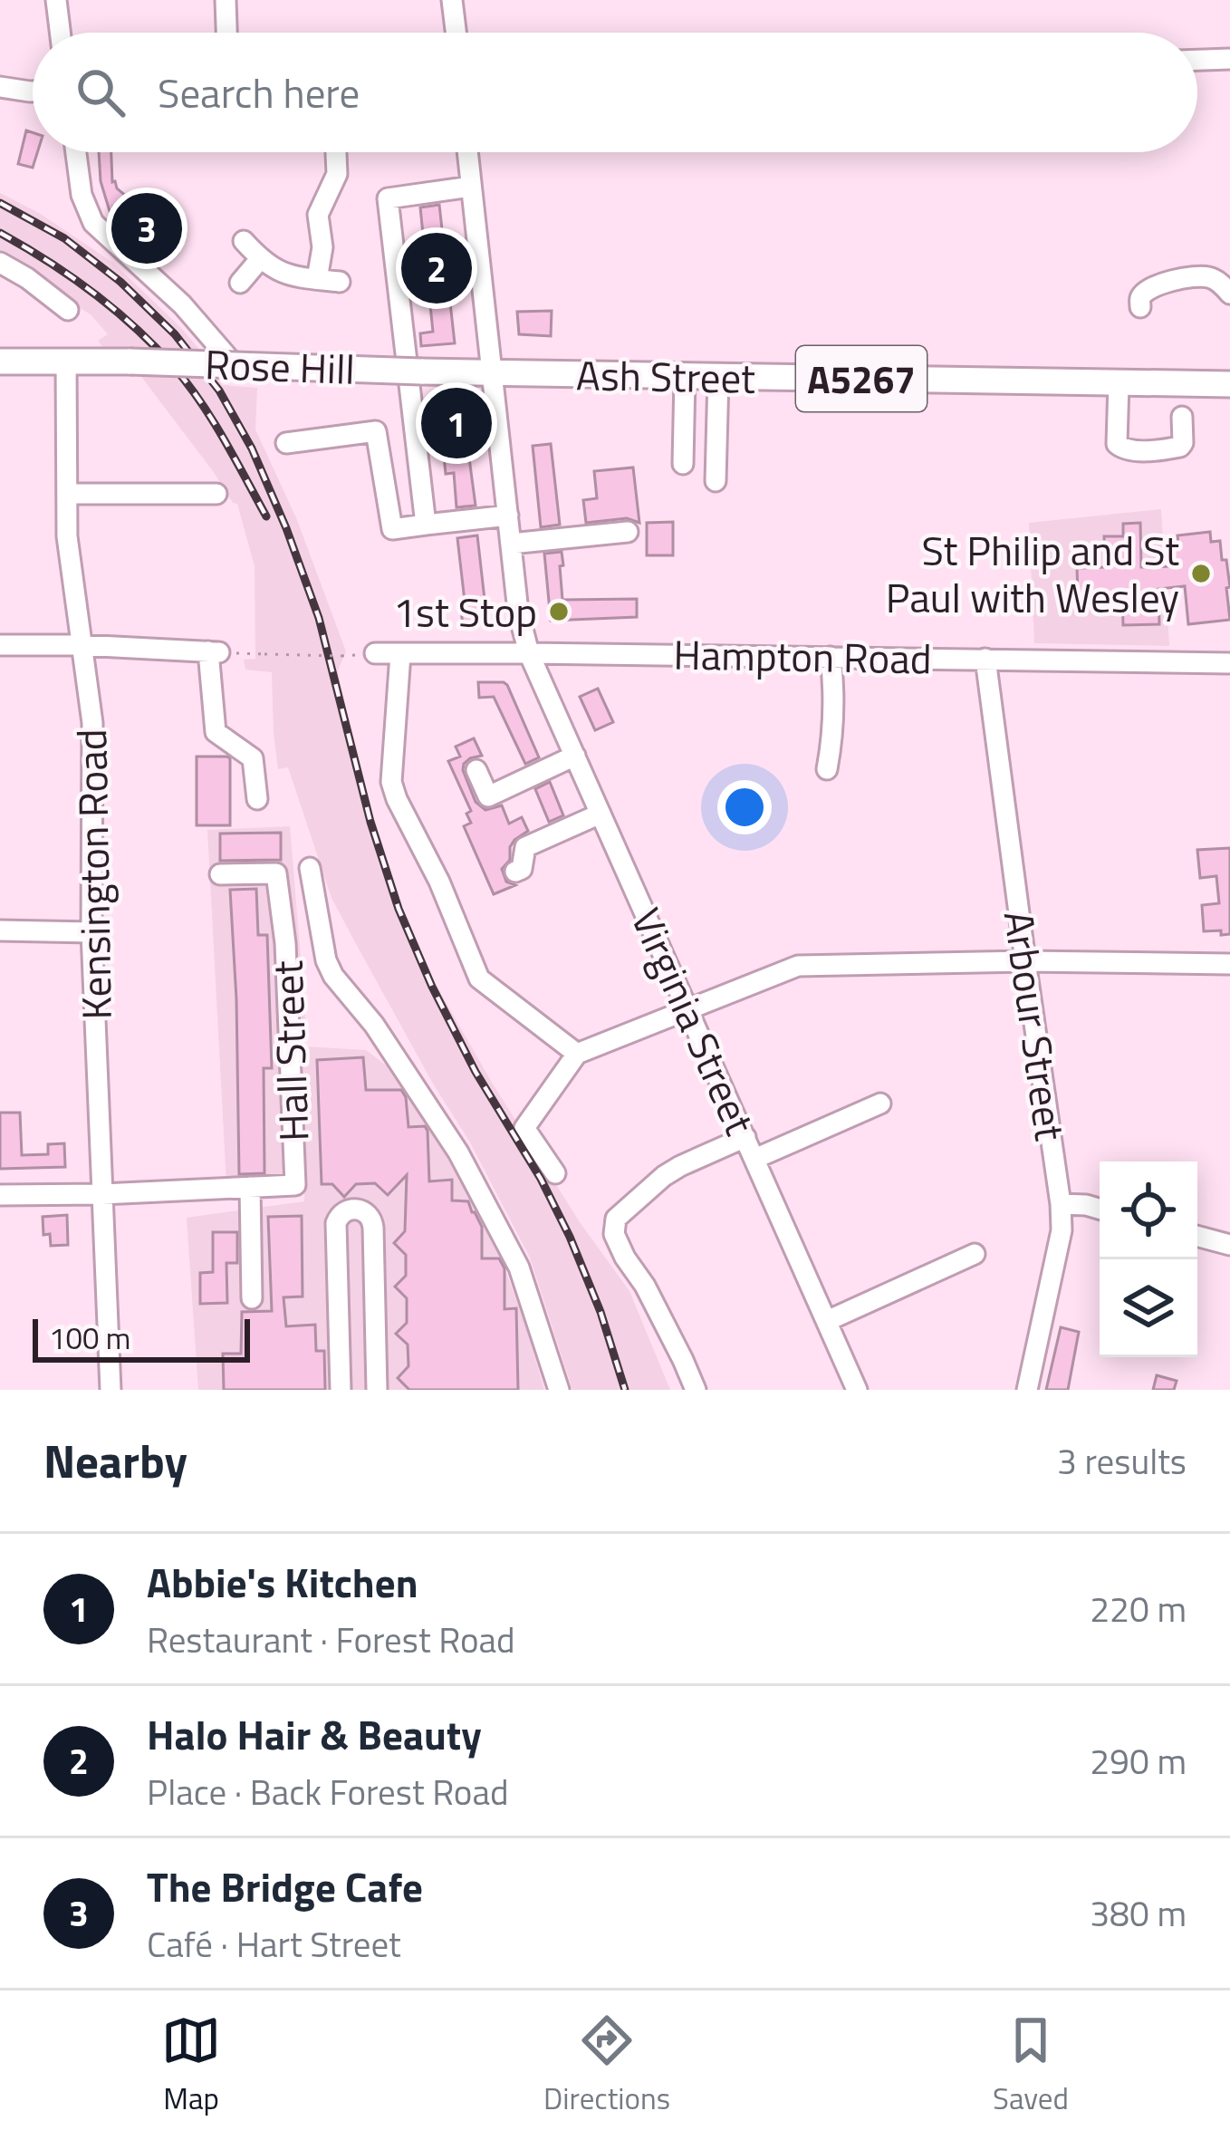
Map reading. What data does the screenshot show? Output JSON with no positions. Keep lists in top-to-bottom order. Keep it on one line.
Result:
{"streets":{"main road":["Rose Hill","Ash Street","A5267"],"street":["Hampton Road","Kensington Road","Virginia Street","Arbour Street","Hall Street"]},"crossings":[["Rose Hill","Ash Street"],["Rose Hill","A5267"],["Rose Hill","Kensington Road"],["Rose Hill","Virginia Street"],["Ash Street","Virginia Street"],["A5267","Kensington Road"],["Hampton Road","Virginia Street"],["Hampton Road","Arbour Street"],["Kensington Road","Hall Street"]],"places":["St Philip and St Paul with Wesley","1st Stop"],"scale_bar":"100 m","page":{"search":"Search here","pins":["3","2","1"],"scale":"100 m","heading":["Nearby","3 results"],"list":[{"mark":"1","name":"Abbie's Kitchen","note":"Restaurant · Forest Road","value":"220 m"},{"mark":"2","name":"Halo Hair & Beauty","note":"Place · Back Forest Road","value":"290 m"},{"mark":"3","name":"The Bridge Cafe","note":"Café · Hart Street","value":"380 m"}],"nav":["Map","Directions","Saved"]}}
